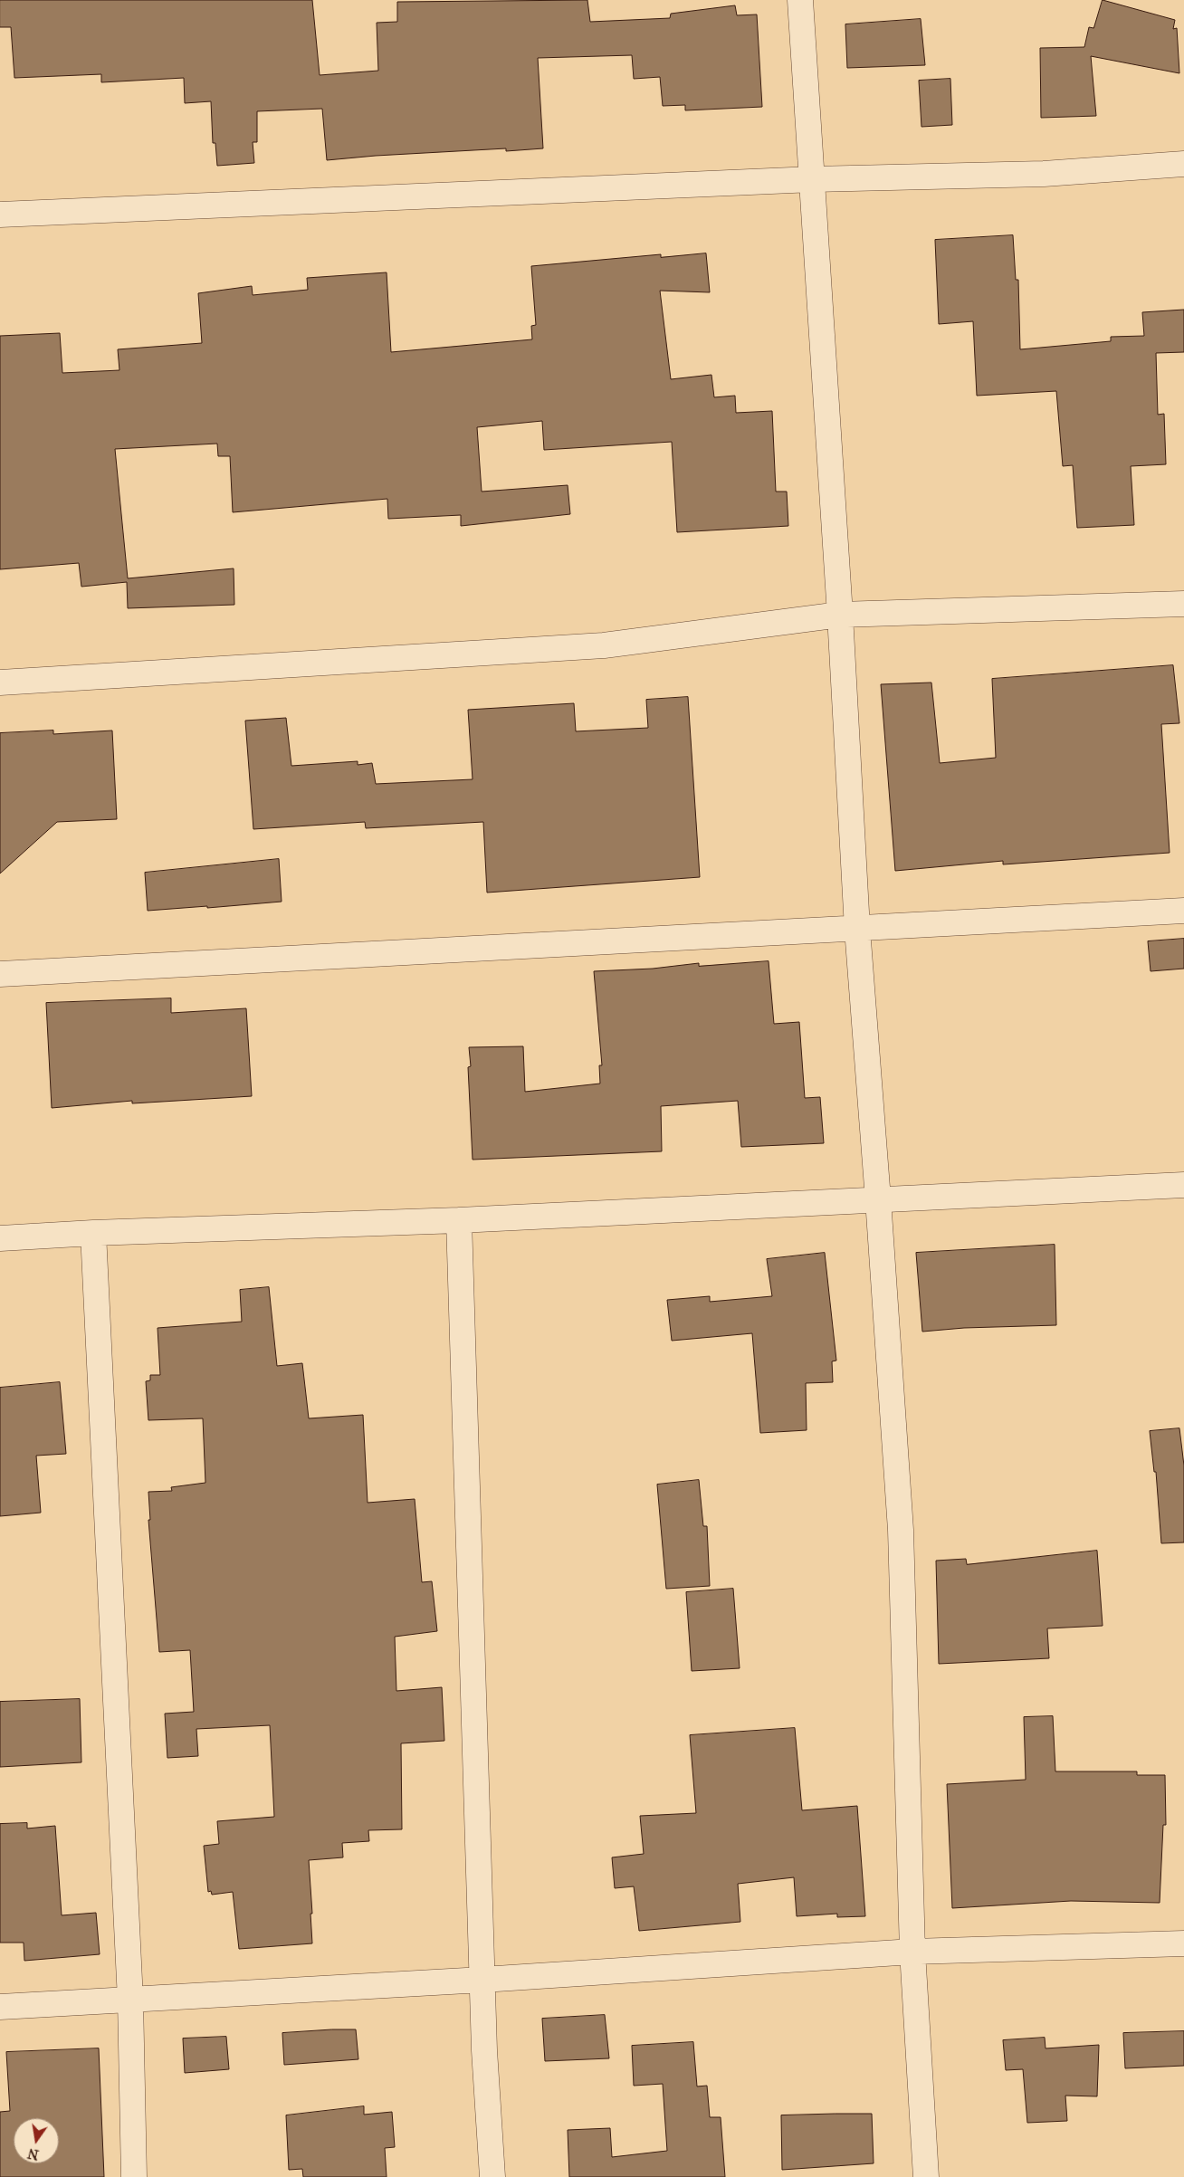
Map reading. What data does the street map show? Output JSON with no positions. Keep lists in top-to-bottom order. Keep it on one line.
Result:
{"north":"bottom"}
